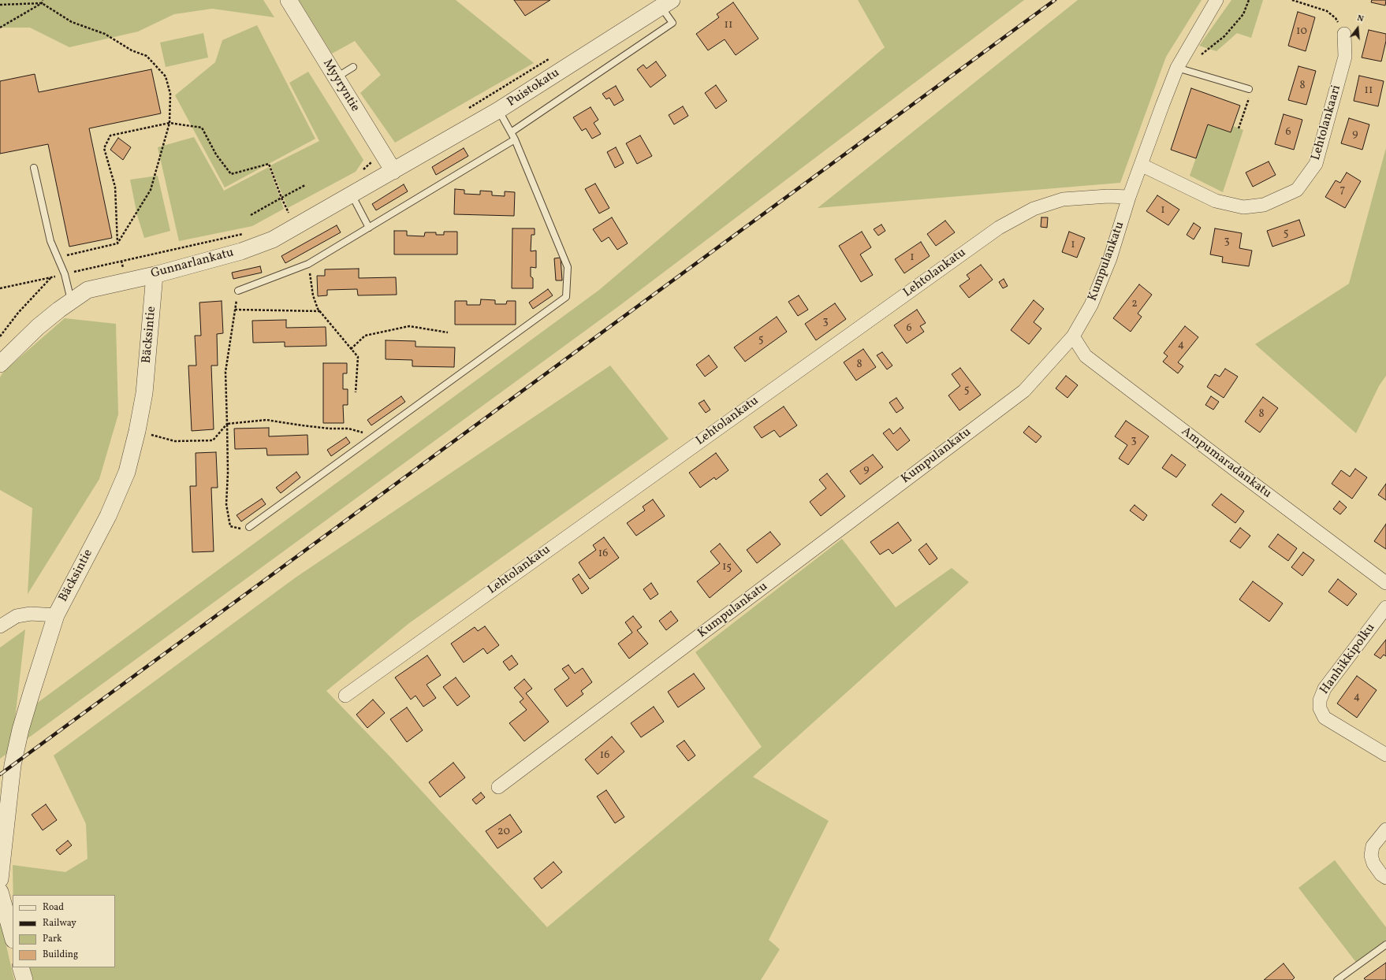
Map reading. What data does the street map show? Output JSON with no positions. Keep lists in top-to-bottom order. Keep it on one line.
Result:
{"streets":{"street":["Myyryntie","Puistokatu","Lehtolankaari","Kumpulankatu","Gunnarlankatu","Lehtolankatu","Bäcksintie","Ampumaradankatu","Hanhikkipolku"]},"crossings":[["Myyryntie","Puistokatu"],["Myyryntie","Gunnarlankatu"],["Puistokatu","Gunnarlankatu"],["Lehtolankaari","Kumpulankatu"],["Kumpulankatu","Lehtolankatu"],["Kumpulankatu","Ampumaradankatu"],["Gunnarlankatu","Bäcksintie"]],"house_numbers":["11","10","8","11","6","9","7","1","5","3","1","1","2","3","6","5","4","8","5","8","3","9","16","15","4","16","20"],"legend":["Road","Railway","Park","Building"],"north":"top"}
